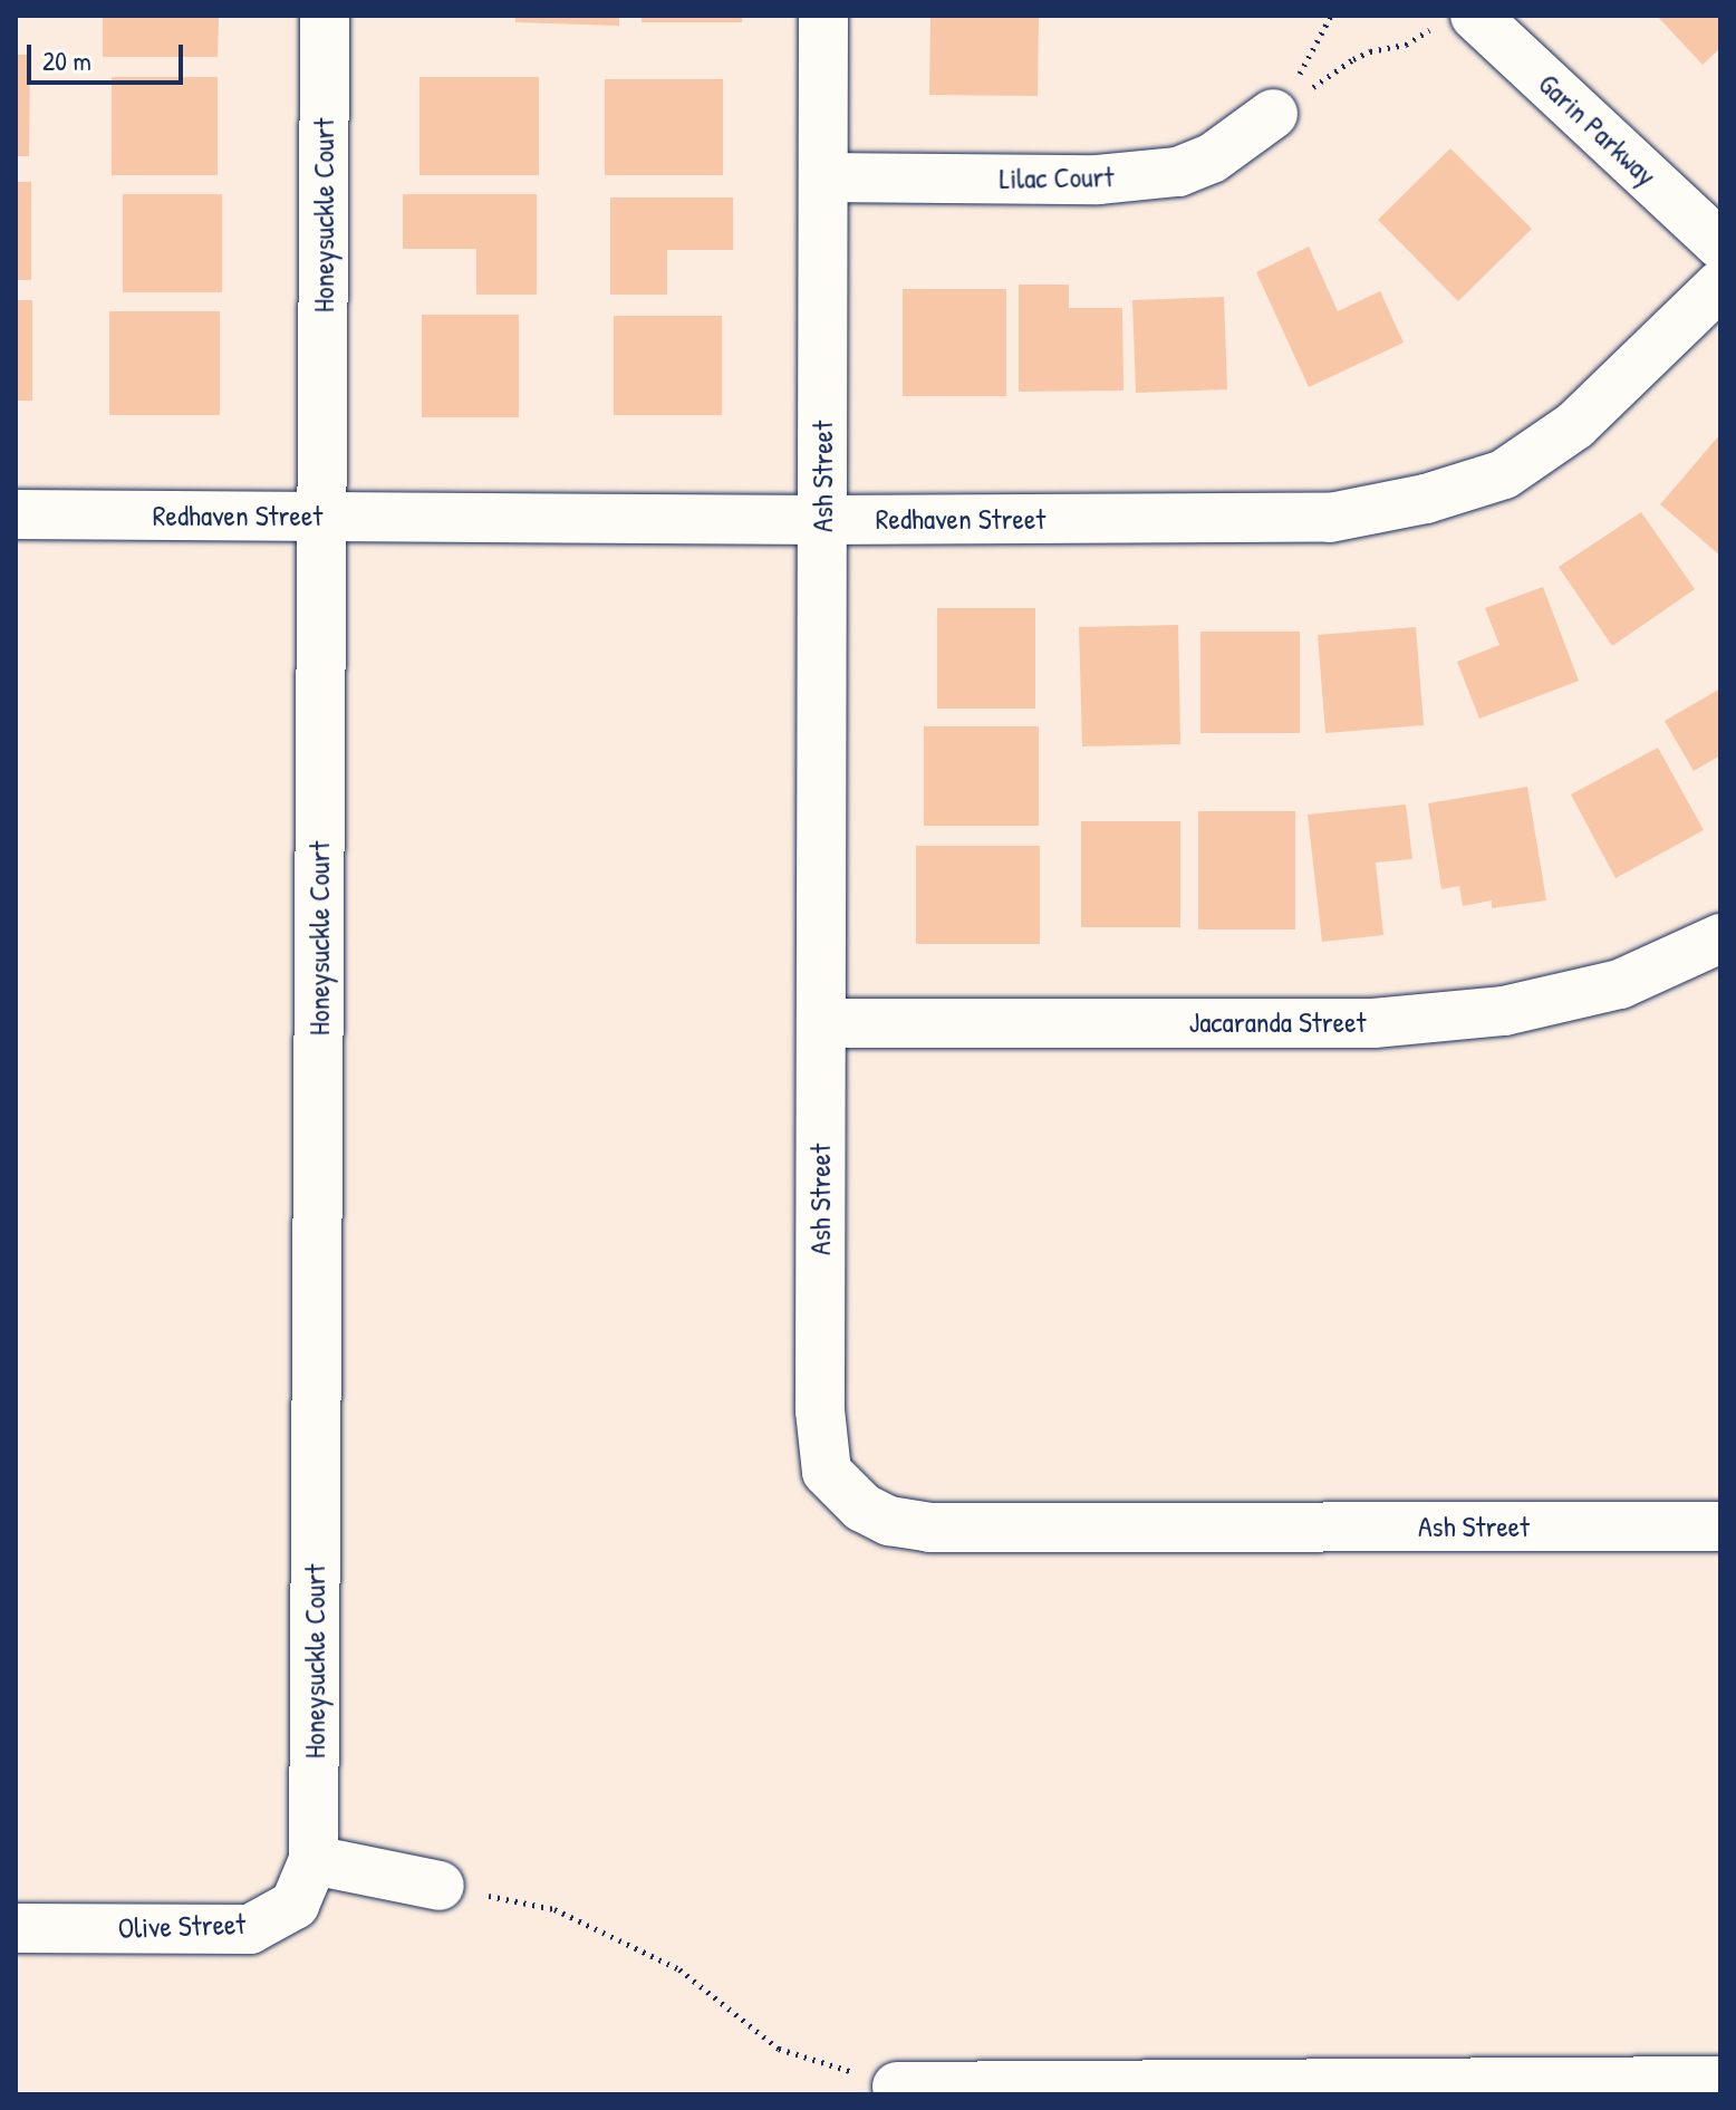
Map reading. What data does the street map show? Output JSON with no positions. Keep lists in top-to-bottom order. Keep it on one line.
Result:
{"streets":{"street":["Garin Parkway","Lilac Court","Honeysuckle Court","Ash Street","Redhaven Street","Jacaranda Street","Olive Street"]},"crossings":[["Lilac Court","Ash Street"],["Honeysuckle Court","Redhaven Street"],["Honeysuckle Court","Olive Street"],["Ash Street","Redhaven Street"],["Ash Street","Jacaranda Street"]],"scale_bar":"20 m"}
